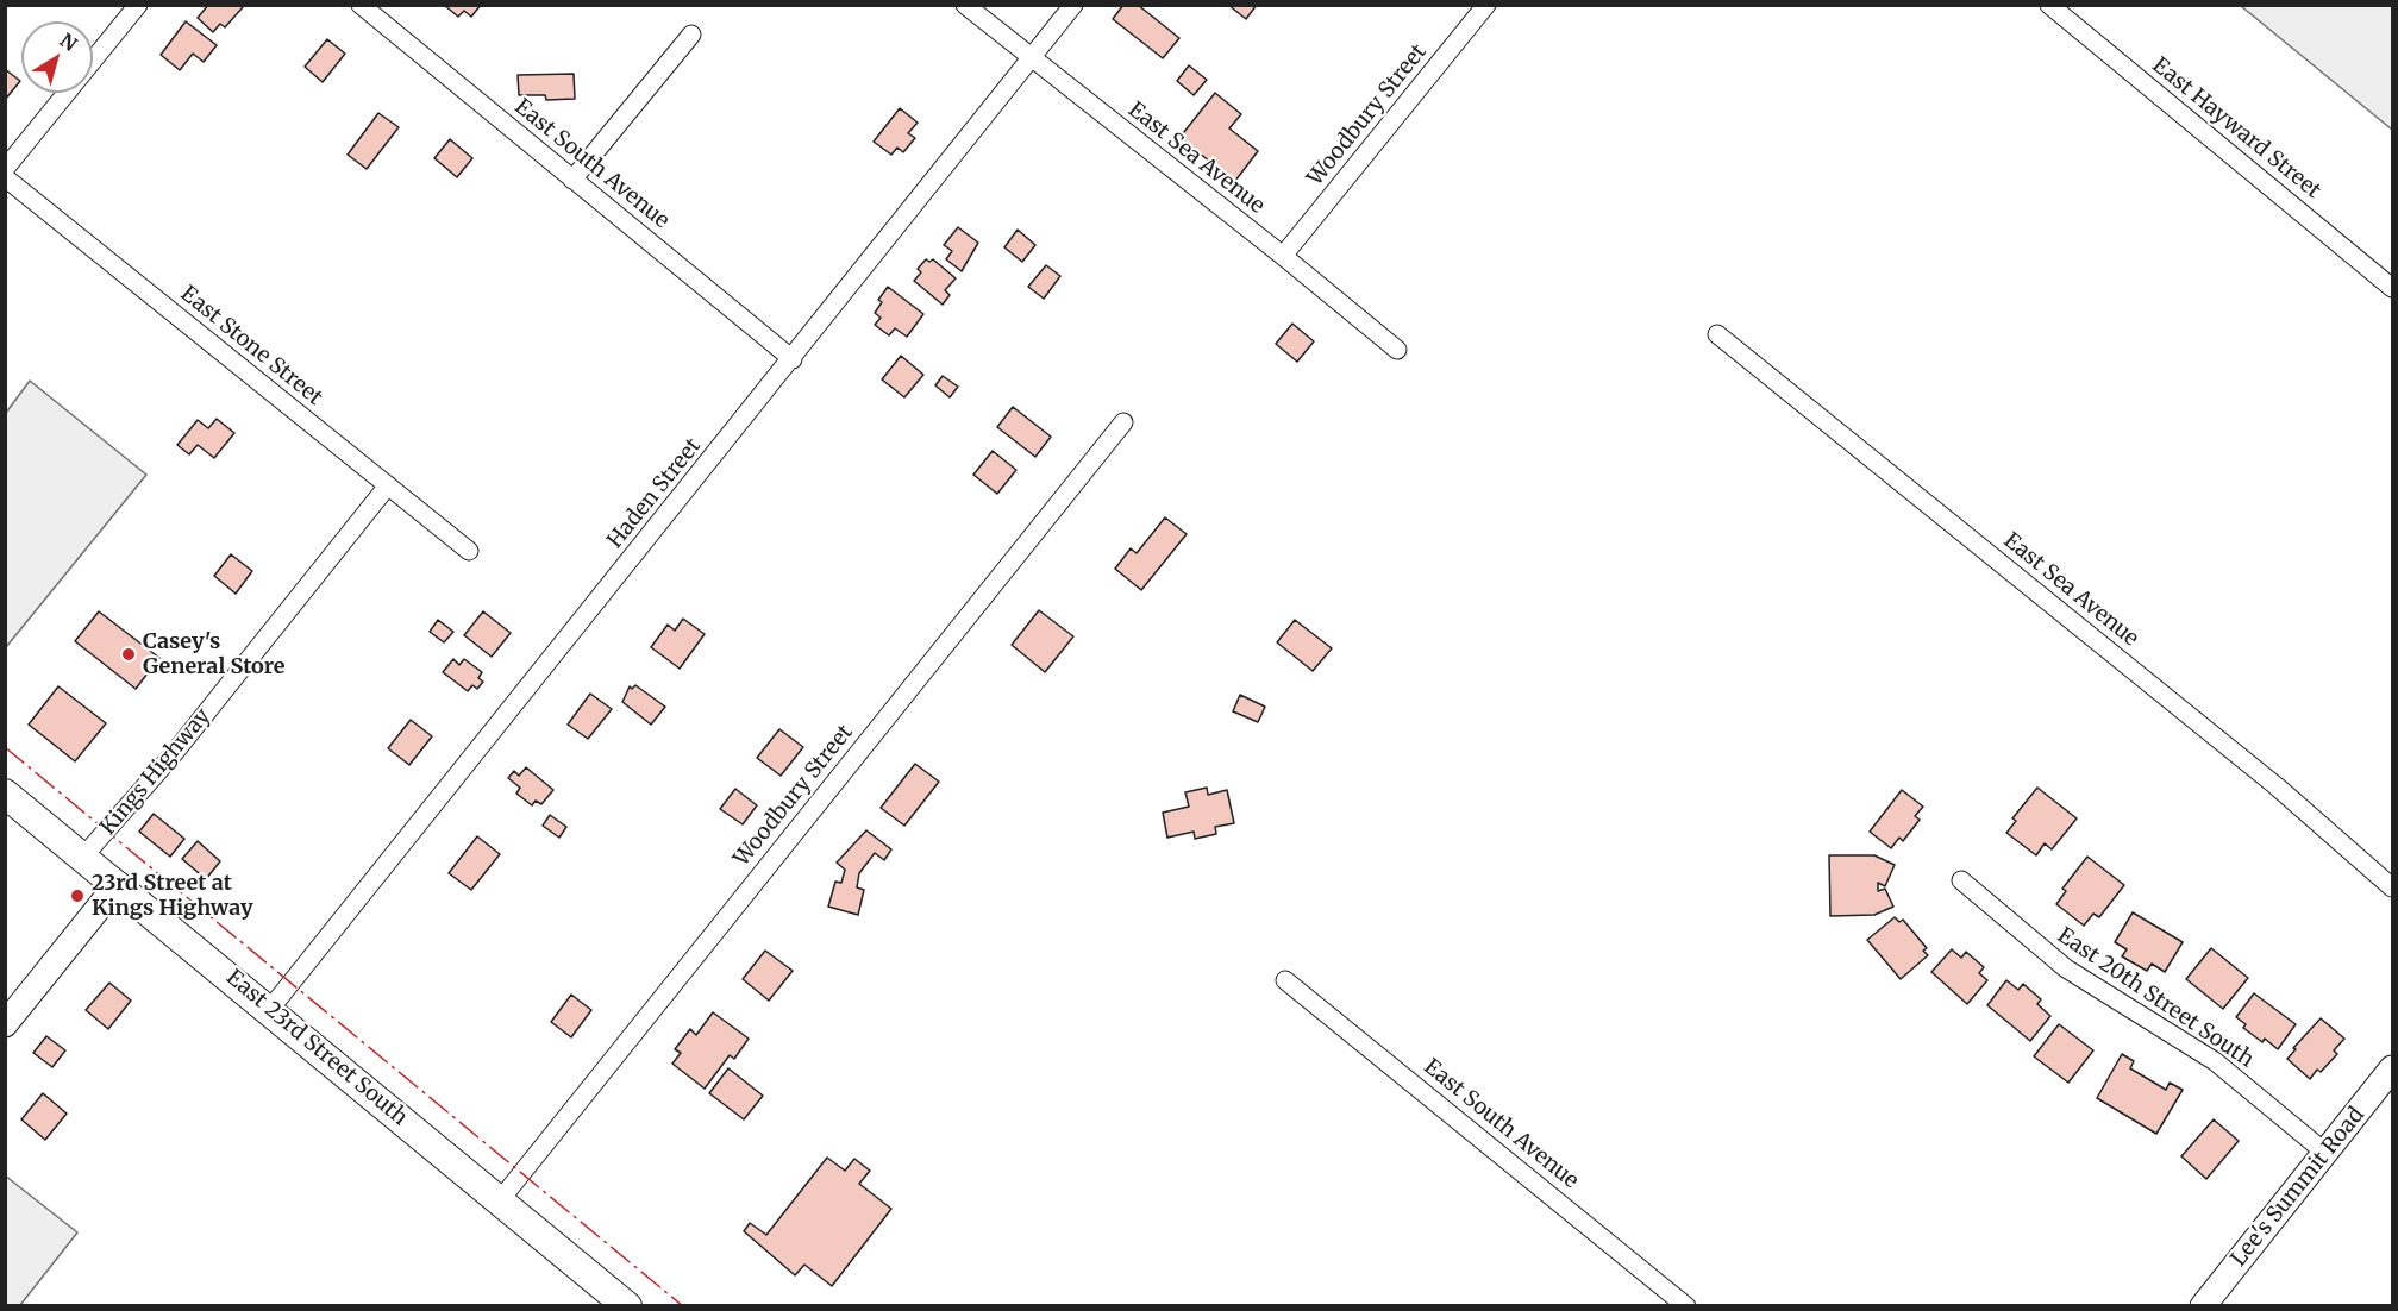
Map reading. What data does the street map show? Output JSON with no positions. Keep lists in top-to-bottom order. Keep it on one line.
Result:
{"streets":{"main road":["East 23rd Street South","Lee's Summit Road"],"street":["Woodbury Street","East Hayward Street","East Sea Avenue","East South Avenue","East Stone Street","Haden Street","Kings Highway","East 20th Street South"]},"crossings":[["Woodbury Street","East Sea Avenue"],["Woodbury Street","East 23rd Street South"],["East Sea Avenue","Haden Street"],["East South Avenue","Haden Street"],["East Stone Street","Kings Highway"],["Haden Street","East 23rd Street South"],["Kings Highway","East 23rd Street South"],["East 20th Street South","Lee's Summit Road"]],"places":["Casey's General Store","23rd Street at Kings Highway"],"north":"top right"}
